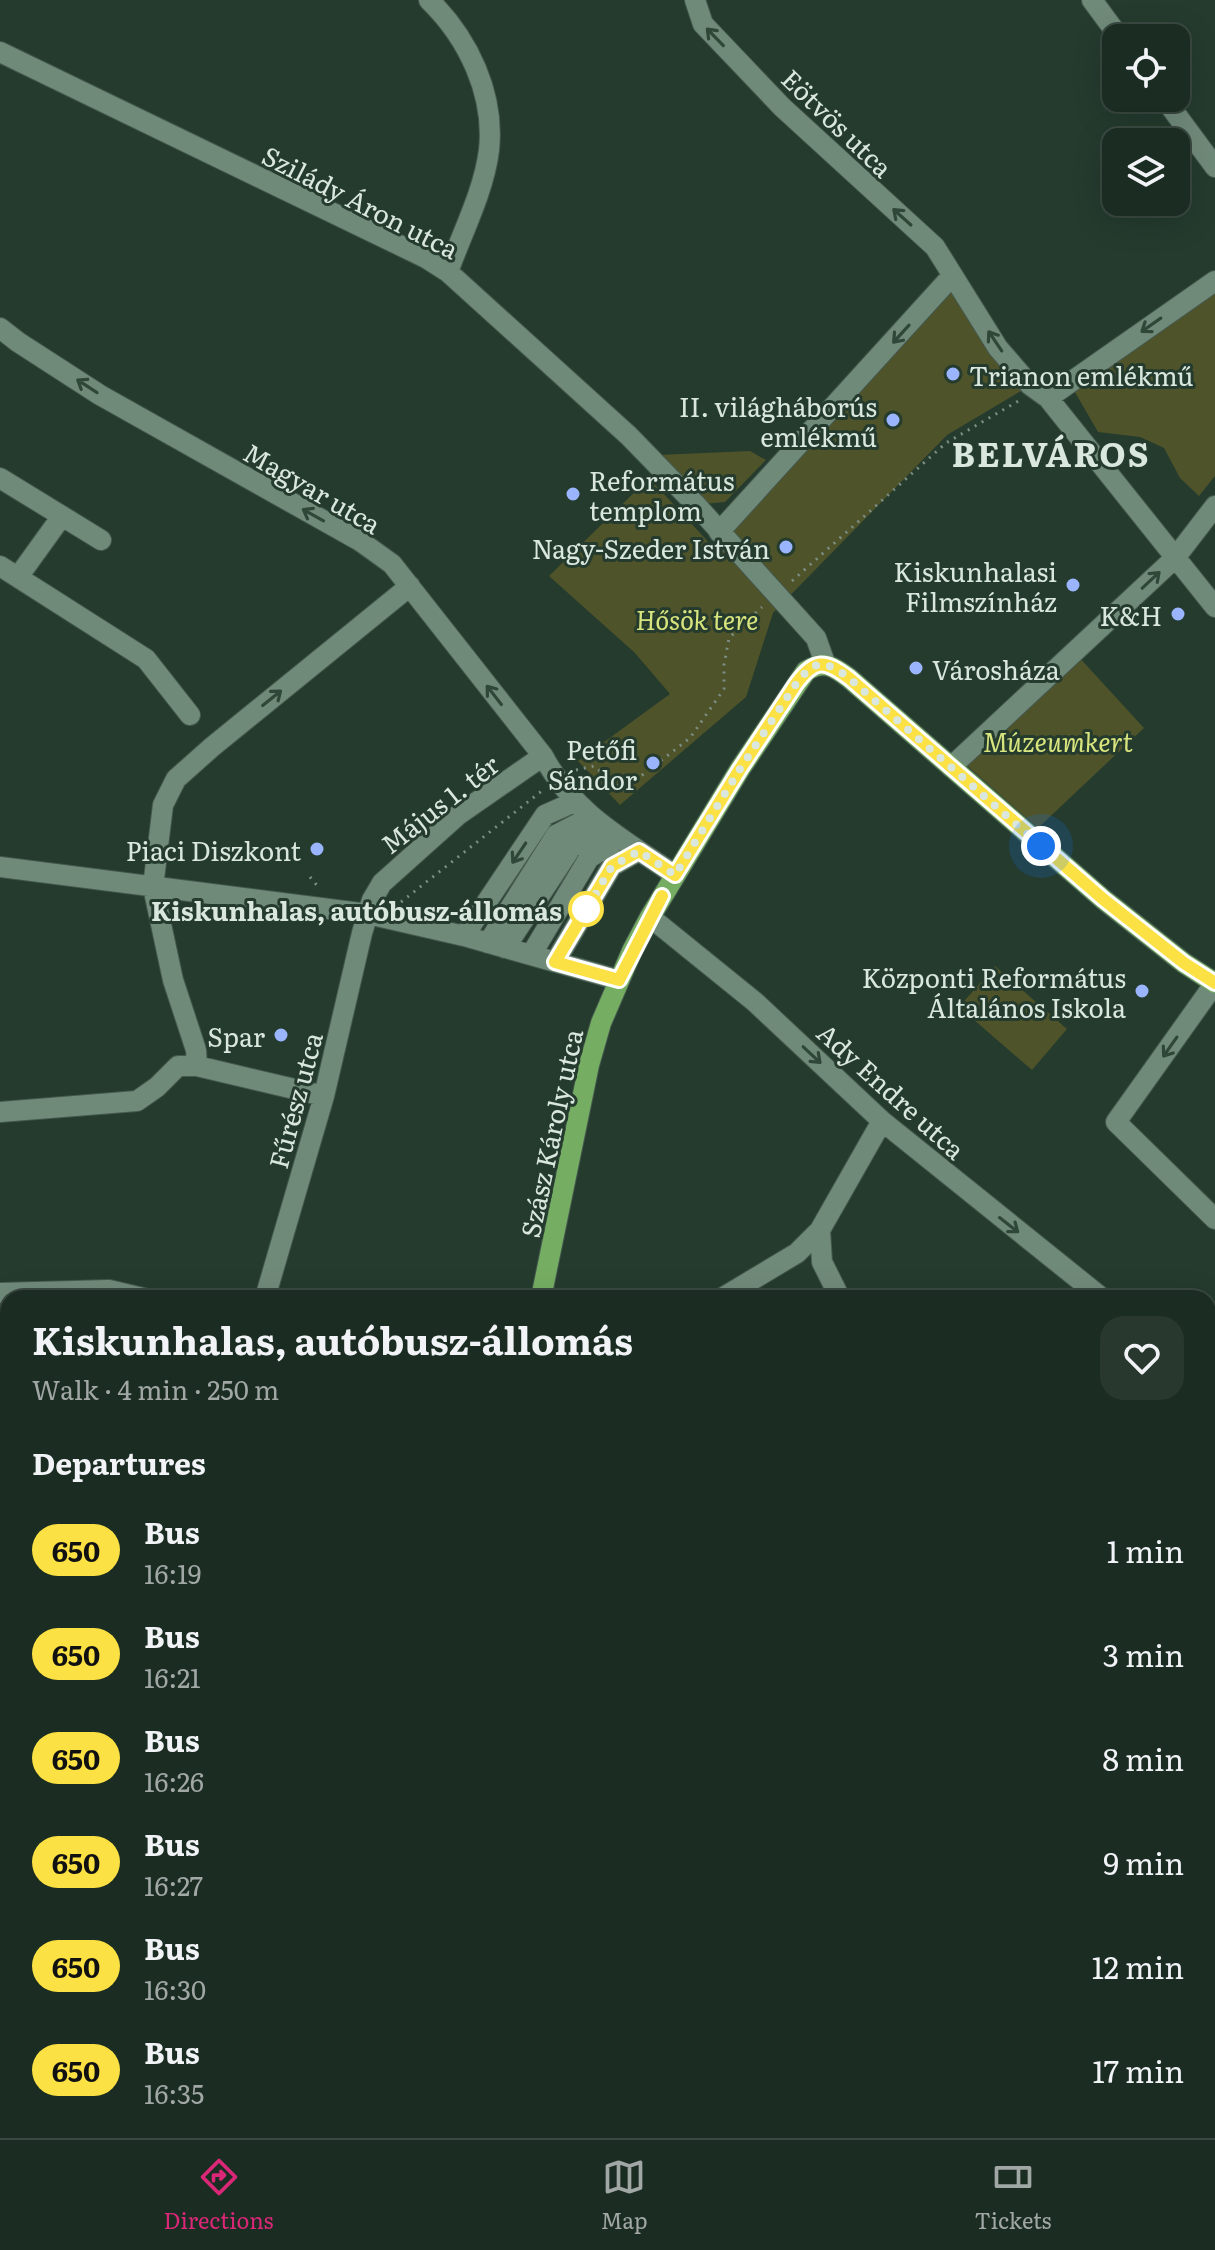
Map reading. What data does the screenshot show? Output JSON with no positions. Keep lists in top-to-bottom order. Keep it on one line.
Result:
{"streets":{"main road":["Szász Károly utca"],"street":["Eötvös utca","Szilády Áron utca","Magyar utca","Május 1. tér","Ady Endre utca","Fűrész utca"]},"crossings":[["Magyar utca","Május 1. tér"],["Május 1. tér","Fűrész utca"],["Ady Endre utca","Szász Károly utca"]],"one_way":["Eötvös utca","Magyar utca","Ady Endre utca"],"districts":["BELVÁROS"],"parks":["Hősök tere","Múzeumkert"],"places":["Trianon emlékmű","II. világháborús emlékmű","Református templom","Nagy-Szeder István","Kiskunhalasi Filmszínház","K&H","Városháza","Petőfi Sándor","Piaci Diszkont","Kiskunhalas, autóbusz-állomás","Központi Református Általános Iskola","Spar"],"lines":["bus line 650"],"page":{"heading":[["Kiskunhalas, autóbusz-állomás","Walk · 4 min · 250 m"],"Departures"],"list":[{"mark":"650","name":"Bus","note":"16:19","value":"1 min"},{"mark":"650","name":"Bus","note":"16:21","value":"3 min"},{"mark":"650","name":"Bus","note":"16:26","value":"8 min"},{"mark":"650","name":"Bus","note":"16:27","value":"9 min"},{"mark":"650","name":"Bus","note":"16:30","value":"12 min"},{"mark":"650","name":"Bus","note":"16:35","value":"17 min"}],"tabs":["Directions","Map","Tickets"]}}
